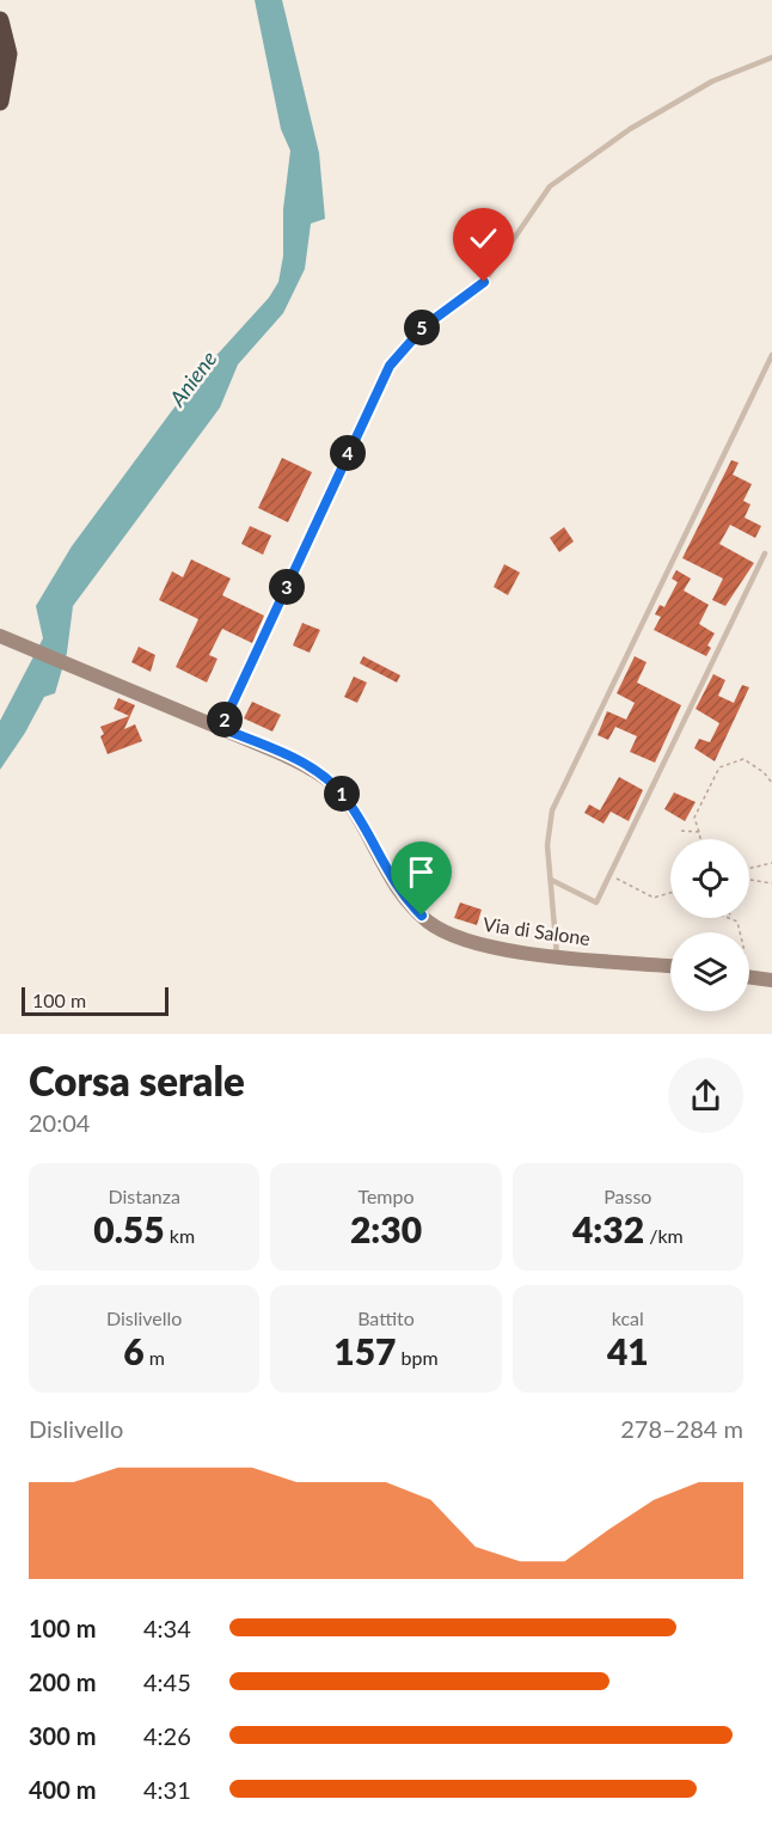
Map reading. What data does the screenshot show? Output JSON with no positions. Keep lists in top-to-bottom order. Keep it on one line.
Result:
{"streets":{"street":["Via di Salone"]},"water":["Aniene"],"scale_bar":"100 m","page":{"pins":["5","4","3","2","1"],"scale":"100 m","heading":["Corsa serale","20:04"],"stats":[["Distanza","0.55 km"],["Tempo","2:30"],["Passo","4:32 /km"],["Dislivello","6 m"],["Battito","157 bpm"],["kcal","41"]],"chart":["Dislivello","278–284 m"],"list":[{"name":"100 m","note":"4:34"},{"name":"200 m","note":"4:45"},{"name":"300 m","note":"4:26"},{"name":"400 m","note":"4:31"}]}}
